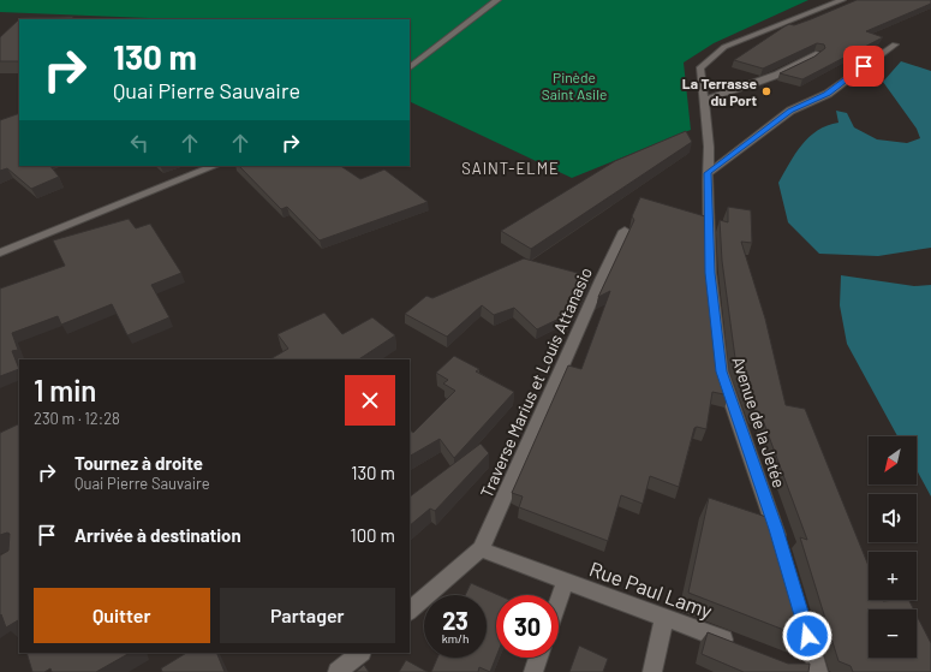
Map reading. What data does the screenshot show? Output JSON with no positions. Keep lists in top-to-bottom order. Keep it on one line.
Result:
{"streets":{"street":["Traverse Marius et Louis Attanasio","Avenue de la Jetée","Rue Paul Lamy"]},"crossings":[["Traverse Marius et Louis Attanasio","Rue Paul Lamy"]],"districts":["SAINT-ELME"],"parks":["Pinède Saint Asile"],"places":["La Terrasse du Port"],"north":"bottom left","page":{"turn":["130 m","Quai Pierre Sauvaire"],"heading":["1 min","230 m · 12:28"],"map_buttons":["+","−"],"list":[{"name":"Tournez à droite","note":"Quai Pierre Sauvaire","value":"130 m"},{"name":"Arrivée à destination","value":"100 m"}],"buttons":["Quitter","Partager"],"speed":"23 km/h","limit":"30"}}
